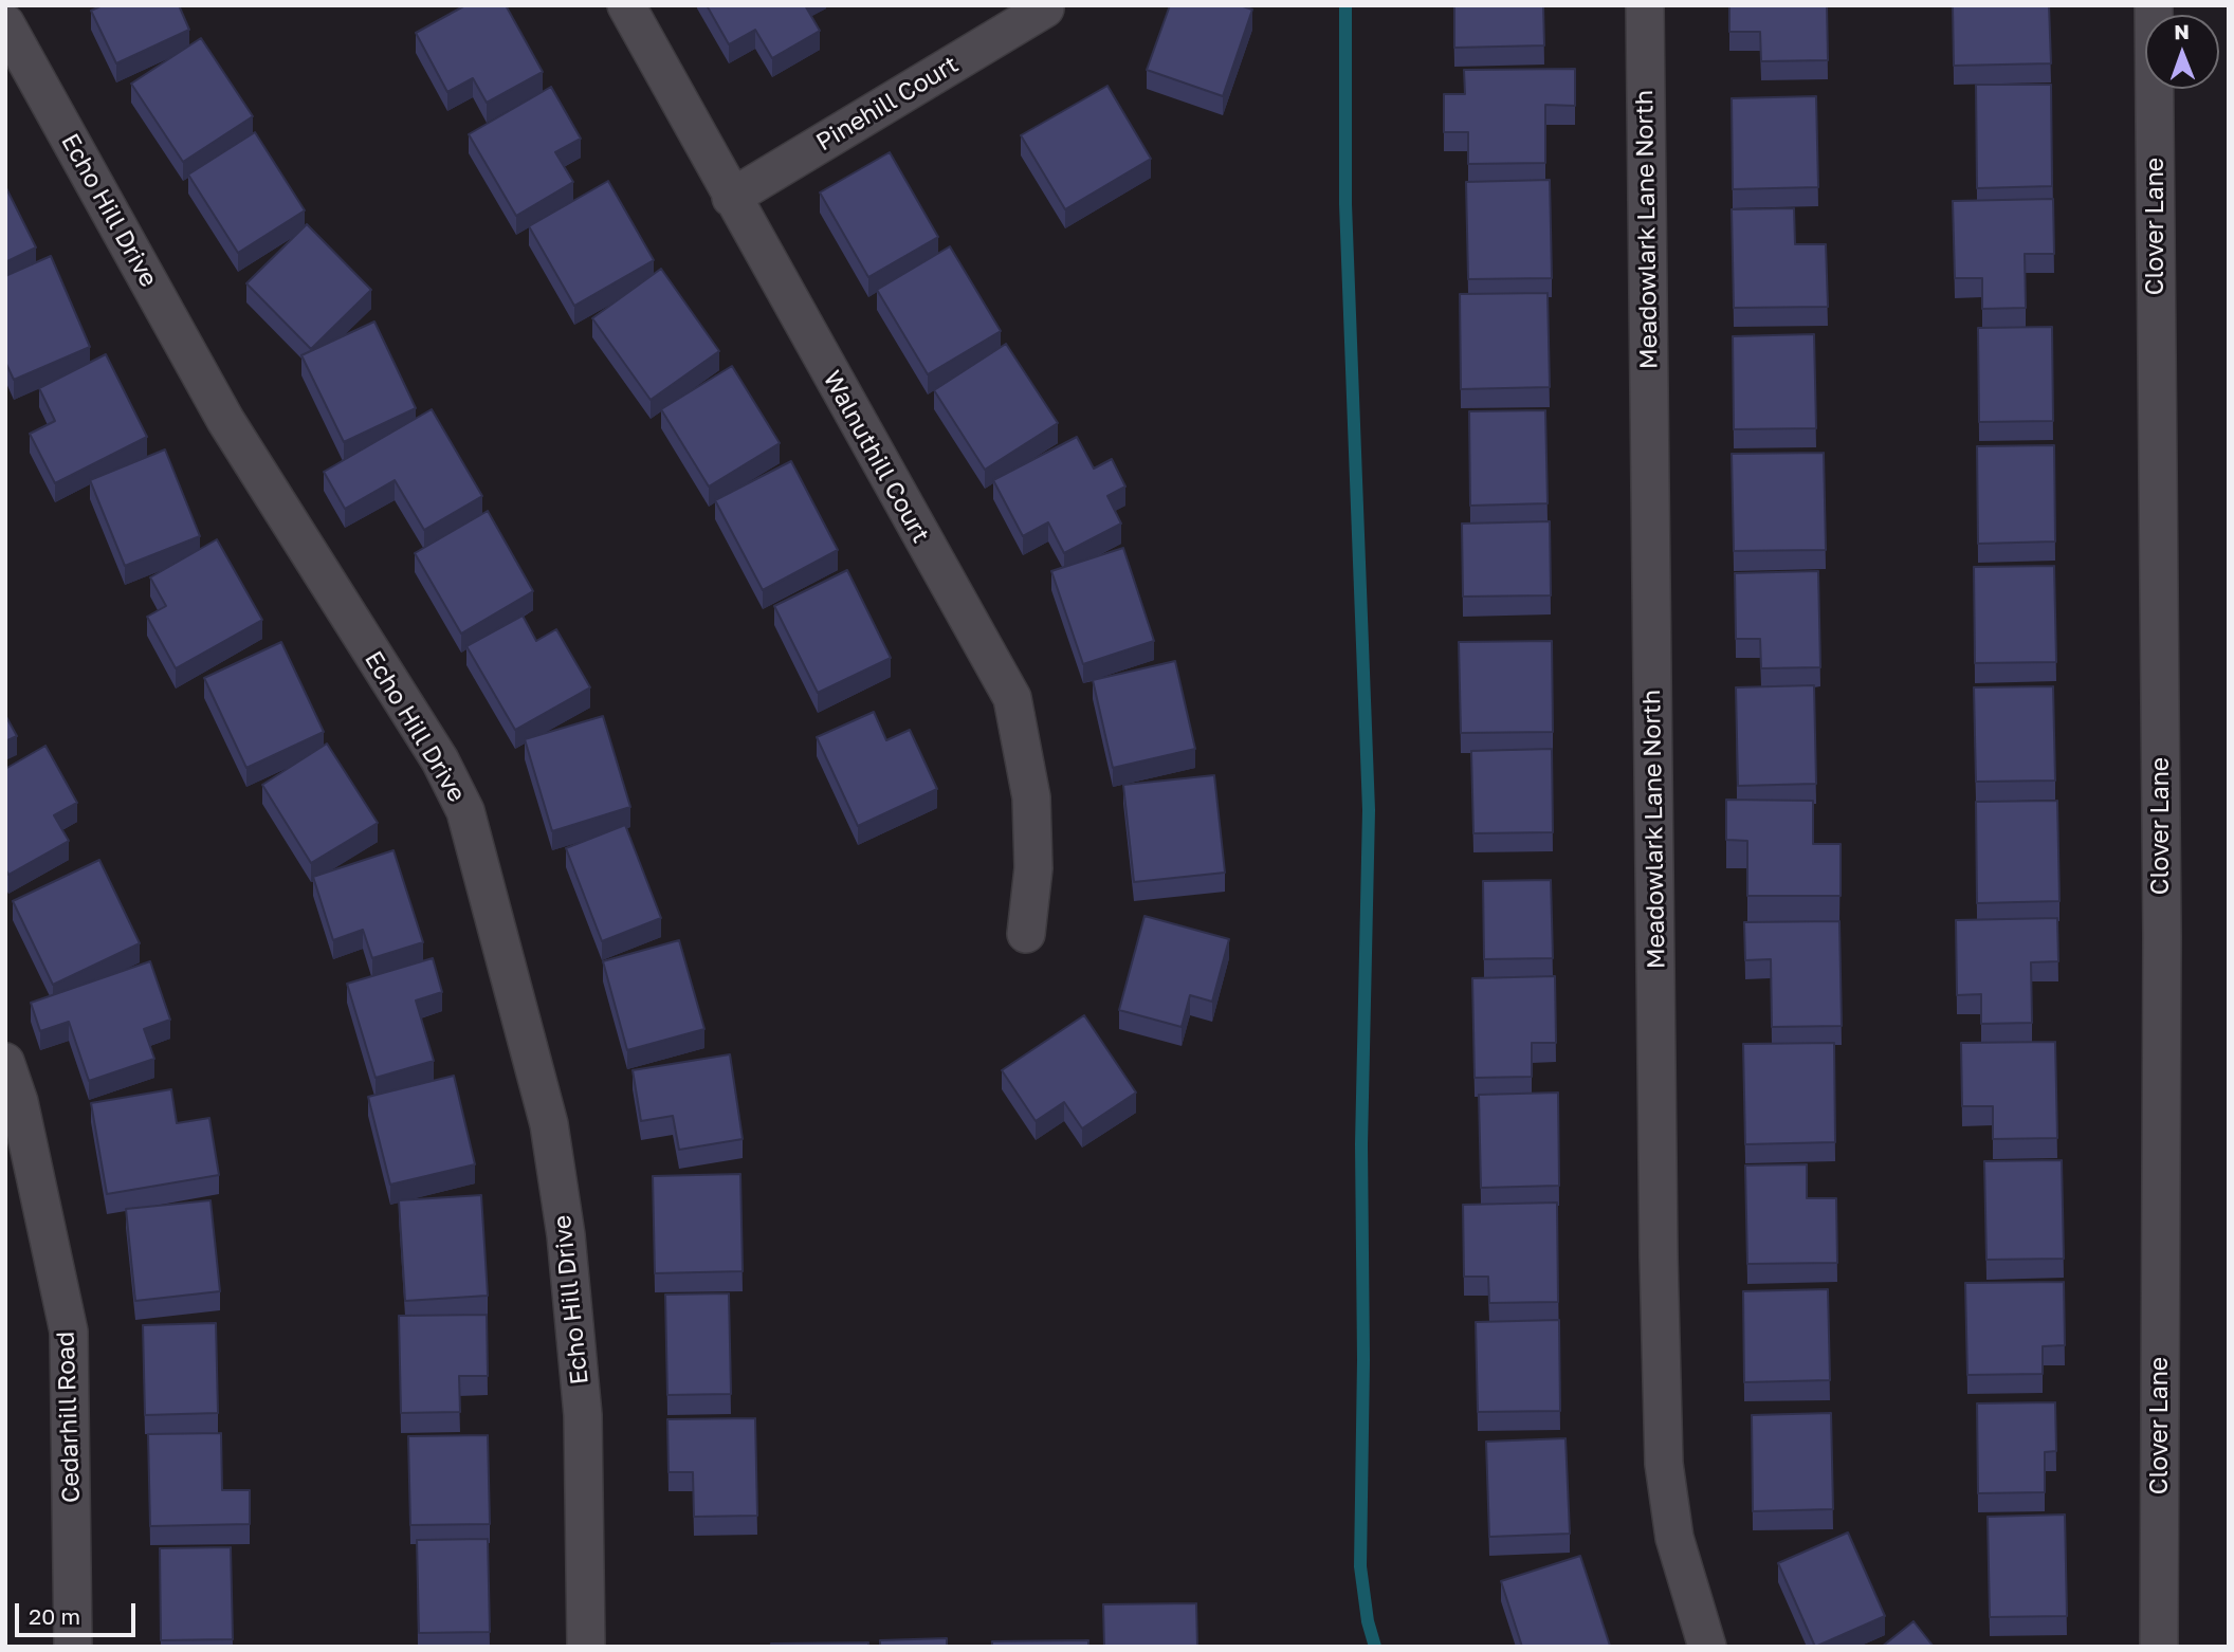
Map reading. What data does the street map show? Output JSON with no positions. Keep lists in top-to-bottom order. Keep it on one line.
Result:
{"streets":{"street":["Pinehill Court","Echo Hill Drive","Clover Lane","Meadowlark Lane North","Walnuthill Court","Cedarhill Road"]},"crossings":[["Pinehill Court","Walnuthill Court"]],"scale_bar":"20 m","north":"top"}
